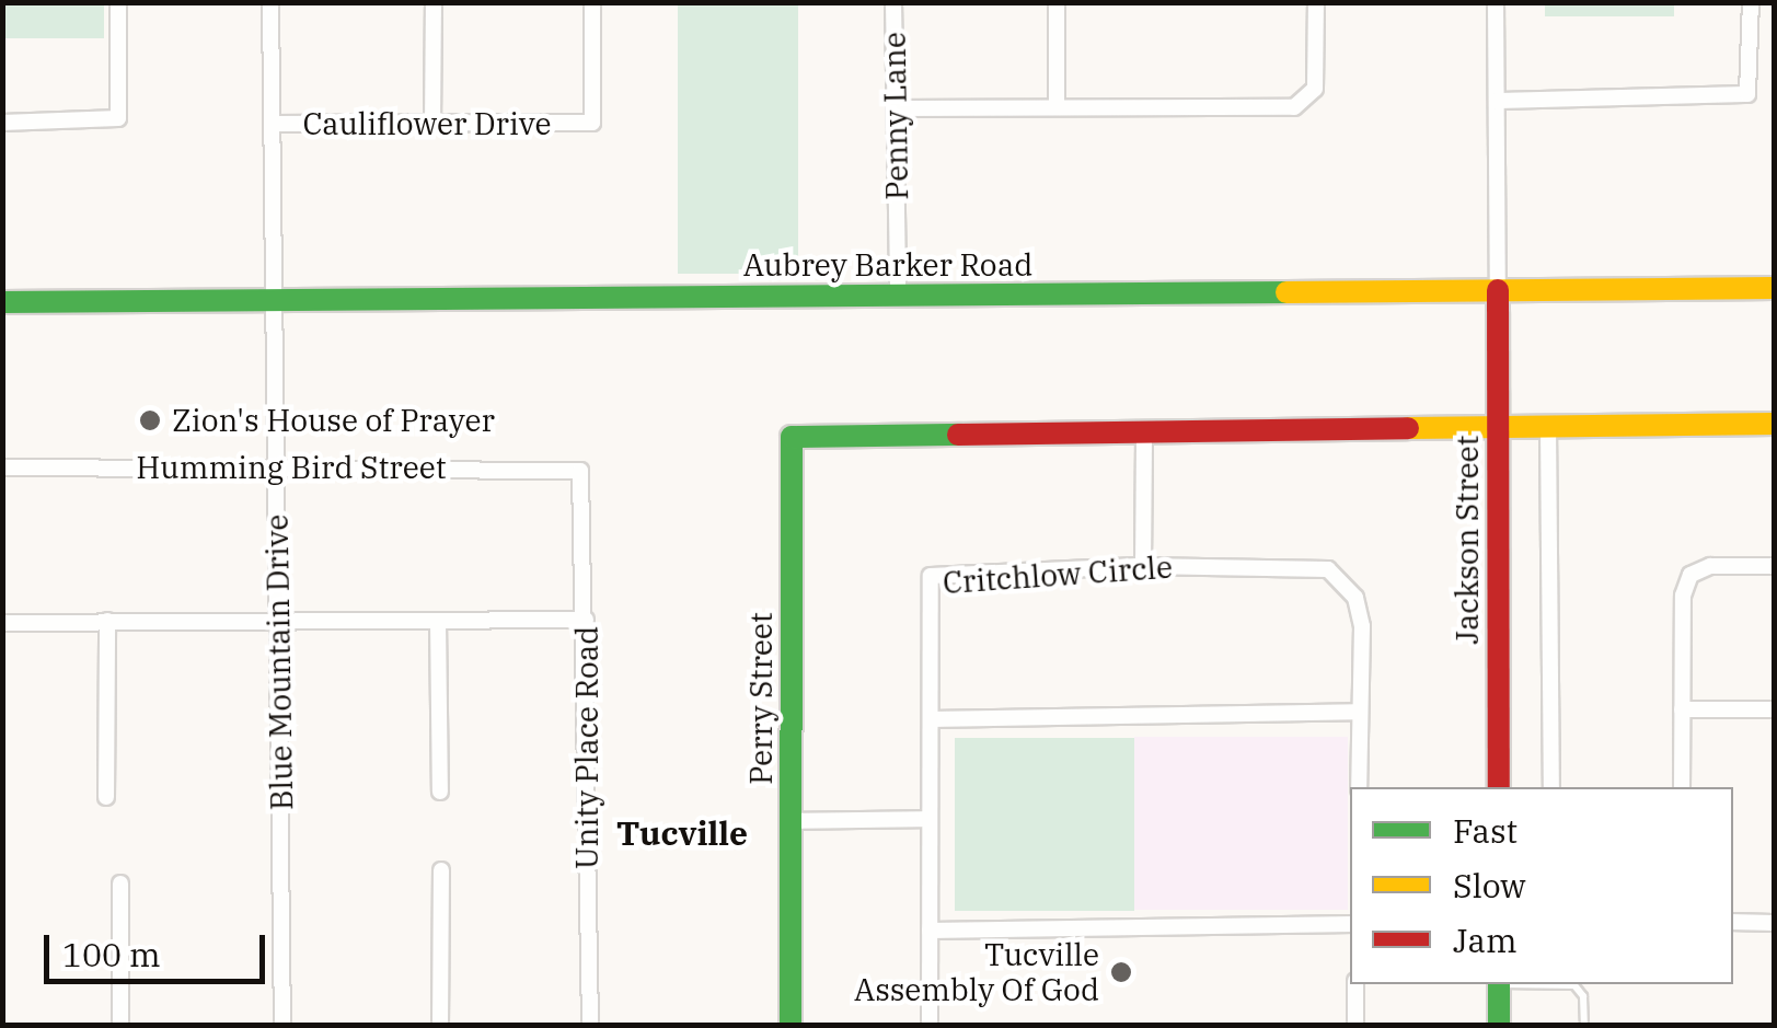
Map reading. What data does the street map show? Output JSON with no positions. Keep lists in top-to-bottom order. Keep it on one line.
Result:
{"streets":{"street":["Penny Lane","Cauliflower Drive","Aubrey Barker Road","Humming Bird Street","Jackson Street","Critchlow Circle","Blue Mountain Drive","Perry Street","Unity Place Road"]},"crossings":[["Penny Lane","Aubrey Barker Road"],["Cauliflower Drive","Blue Mountain Drive"],["Aubrey Barker Road","Jackson Street"],["Aubrey Barker Road","Blue Mountain Drive"],["Humming Bird Street","Blue Mountain Drive"],["Humming Bird Street","Unity Place Road"]],"districts":["Tucville"],"places":["Zion's House of Prayer","Tucville Assembly Of God"],"legend":["Fast","Slow","Jam"],"scale_bar":"100 m"}
